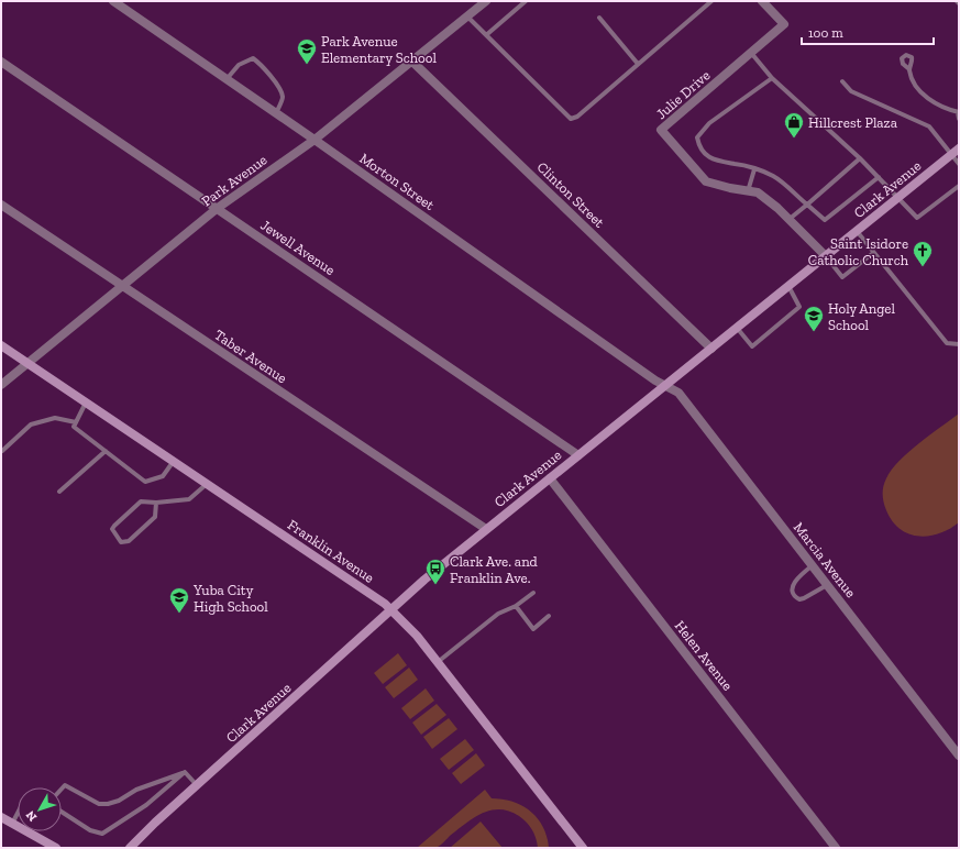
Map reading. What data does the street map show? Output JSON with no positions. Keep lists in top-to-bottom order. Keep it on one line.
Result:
{"streets":{"street":["Julie Drive","Park Avenue","Morton Street","Clark Avenue","Clinton Street","Jewell Avenue","Taber Avenue","Franklin Avenue","Marcia Avenue","Helen Avenue"]},"crossings":[["Julie Drive","Clark Avenue"],["Park Avenue","Morton Street"],["Park Avenue","Clinton Street"],["Park Avenue","Jewell Avenue"],["Park Avenue","Taber Avenue"],["Park Avenue","Franklin Avenue"],["Morton Street","Clark Avenue"],["Morton Street","Marcia Avenue"],["Clark Avenue","Clinton Street"],["Clark Avenue","Jewell Avenue"],["Clark Avenue","Taber Avenue"],["Clark Avenue","Franklin Avenue"],["Clark Avenue","Marcia Avenue"],["Clark Avenue","Helen Avenue"]],"places":{"school or university":["Park Avenue Elementary School","Holy Angel School","Yuba City High School"],"shop":["Hillcrest Plaza"],"church":["Saint Isidore Catholic Church"],"bus stop":["Clark Ave. and Franklin Ave."]},"scale_bar":"100 m","north":"bottom left"}
